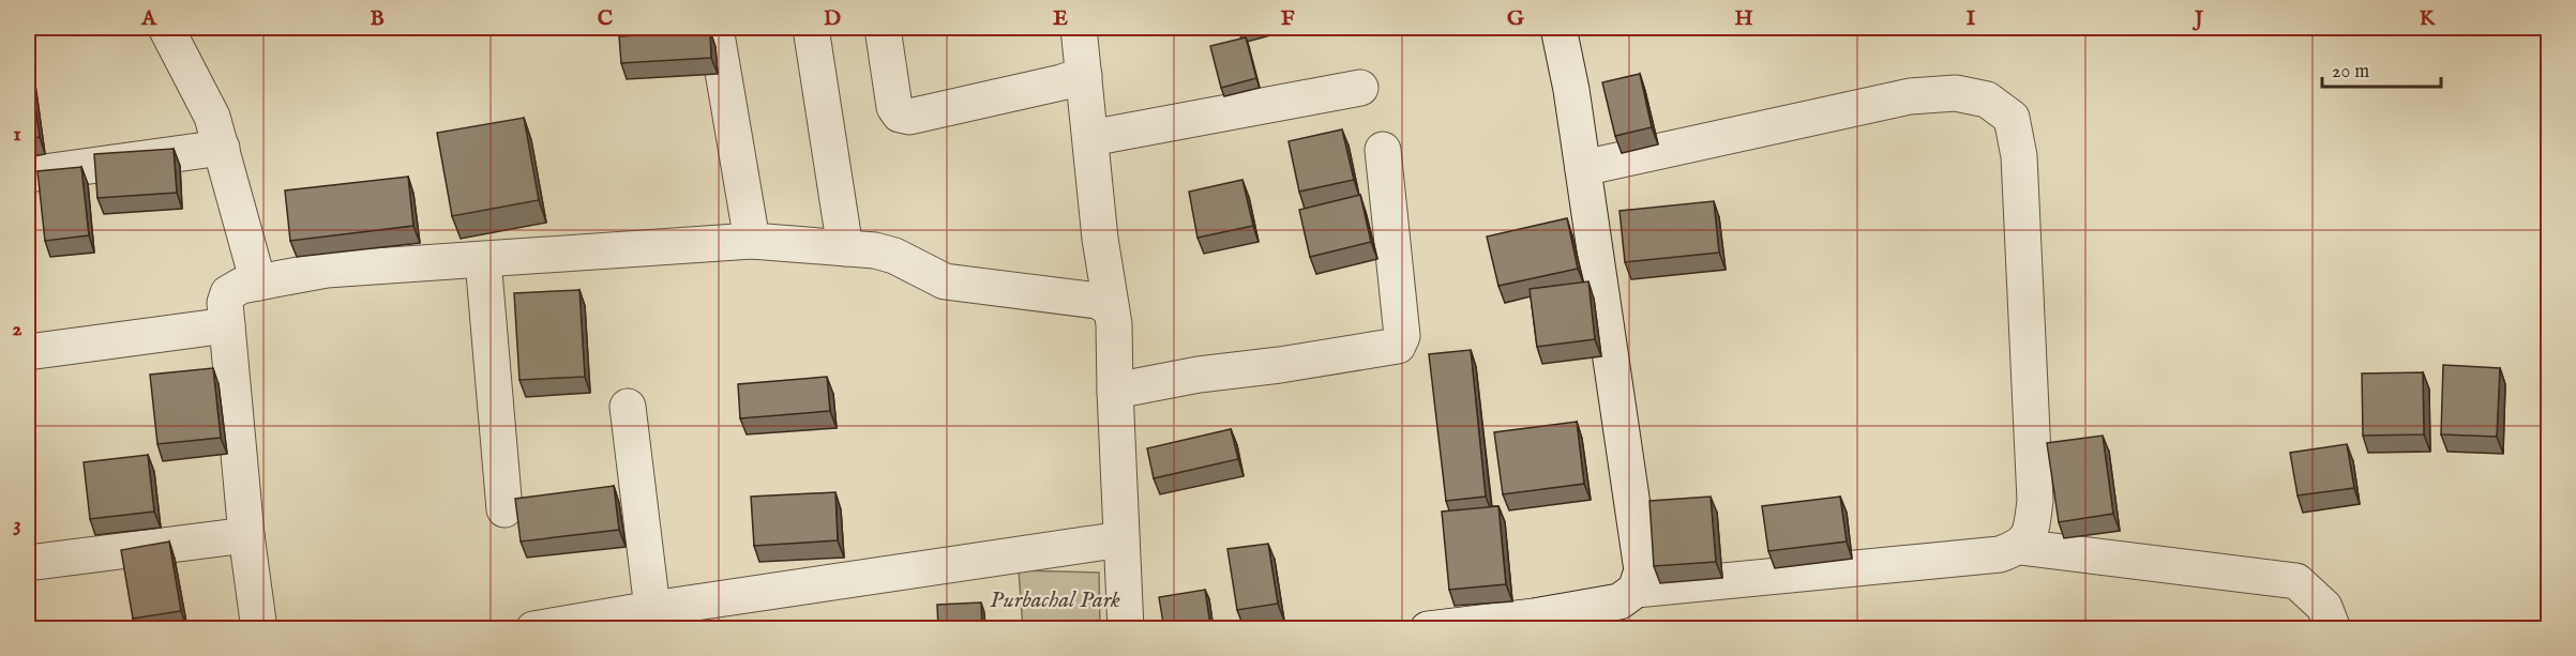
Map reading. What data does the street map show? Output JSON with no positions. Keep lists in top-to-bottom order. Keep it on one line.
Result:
{"parks":["Purbachal Park"],"scale_bar":"20 m","grid":{"columns":["A","B","C","D","E","F","G","H","I","J","K"],"rows":["1","2","3"]}}
